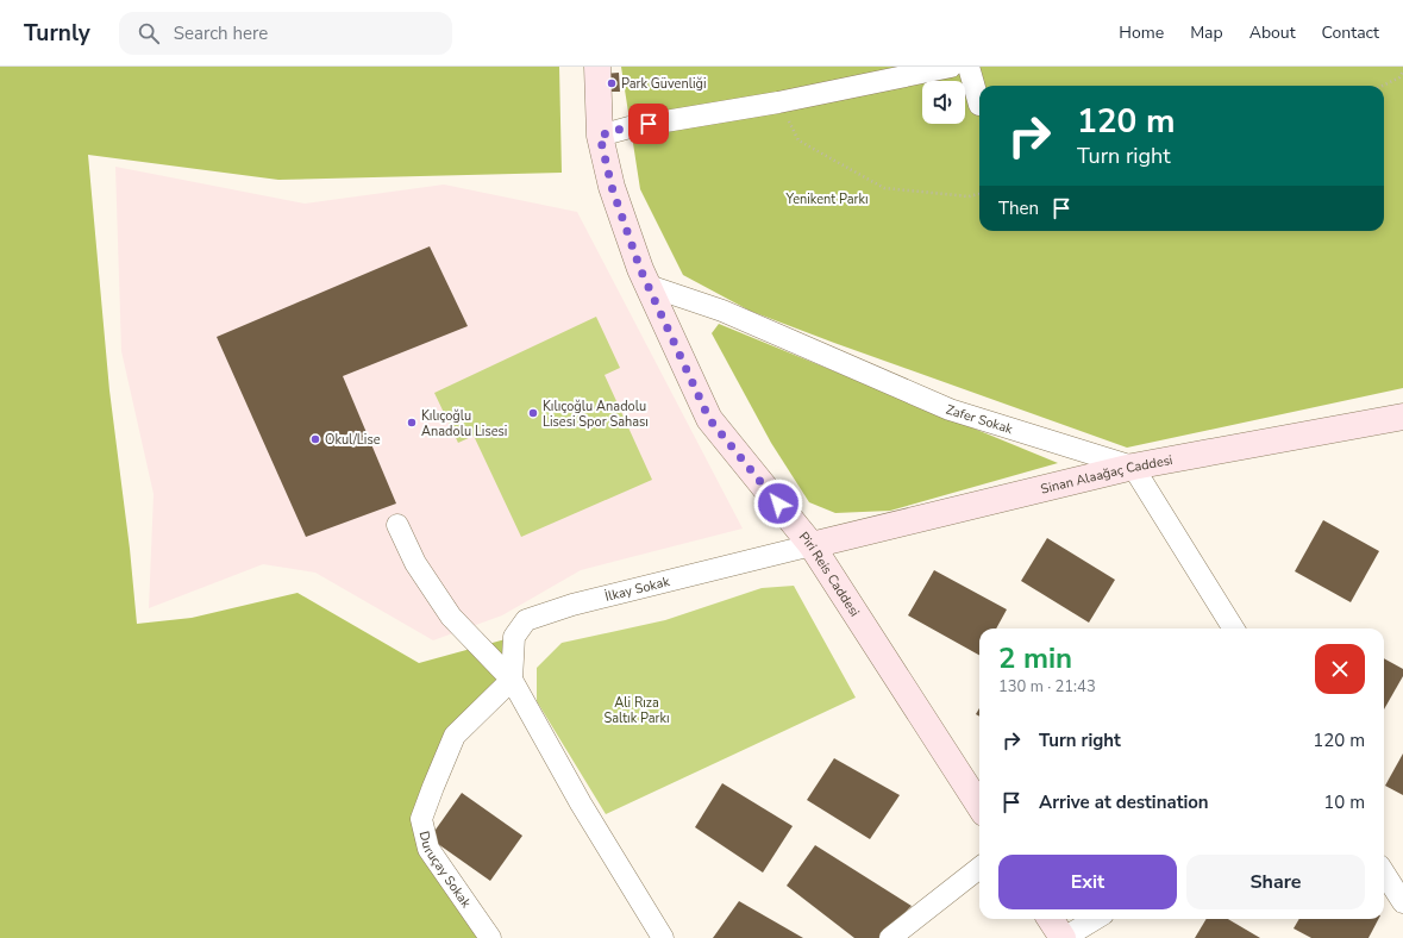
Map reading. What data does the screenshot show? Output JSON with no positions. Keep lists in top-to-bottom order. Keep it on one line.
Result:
{"streets":{"main road":["Sinan Alaağaç Caddesi","Piri Reis Caddesi"],"street":["Zafer Sokak","İlkay Sokak","Duruçay Sokak"]},"crossings":[["Zafer Sokak","Sinan Alaağaç Caddesi"],["Zafer Sokak","Piri Reis Caddesi"],["Sinan Alaağaç Caddesi","Piri Reis Caddesi"],["Sinan Alaağaç Caddesi","İlkay Sokak"],["Piri Reis Caddesi","İlkay Sokak"],["İlkay Sokak","Duruçay Sokak"]],"parks":["Yenikent Parkı","Ali Rıza Saltık Parkı"],"places":["Park Güvenliği","Kılıçoğlu Anadolu Lisesi Spor Sahası","Kılıçoğlu Anadolu Lisesi","Okul/Lise"],"page":{"header":"Turnly","search":"Search here","nav":["Home","Map","About","Contact"],"turn":["120 m","Turn right"],"then":"Then","heading":["2 min","130 m · 21:43"],"list":[{"name":"Turn right","value":"120 m"},{"name":"Arrive at destination","value":"10 m"}],"buttons":["Exit","Share"]}}
